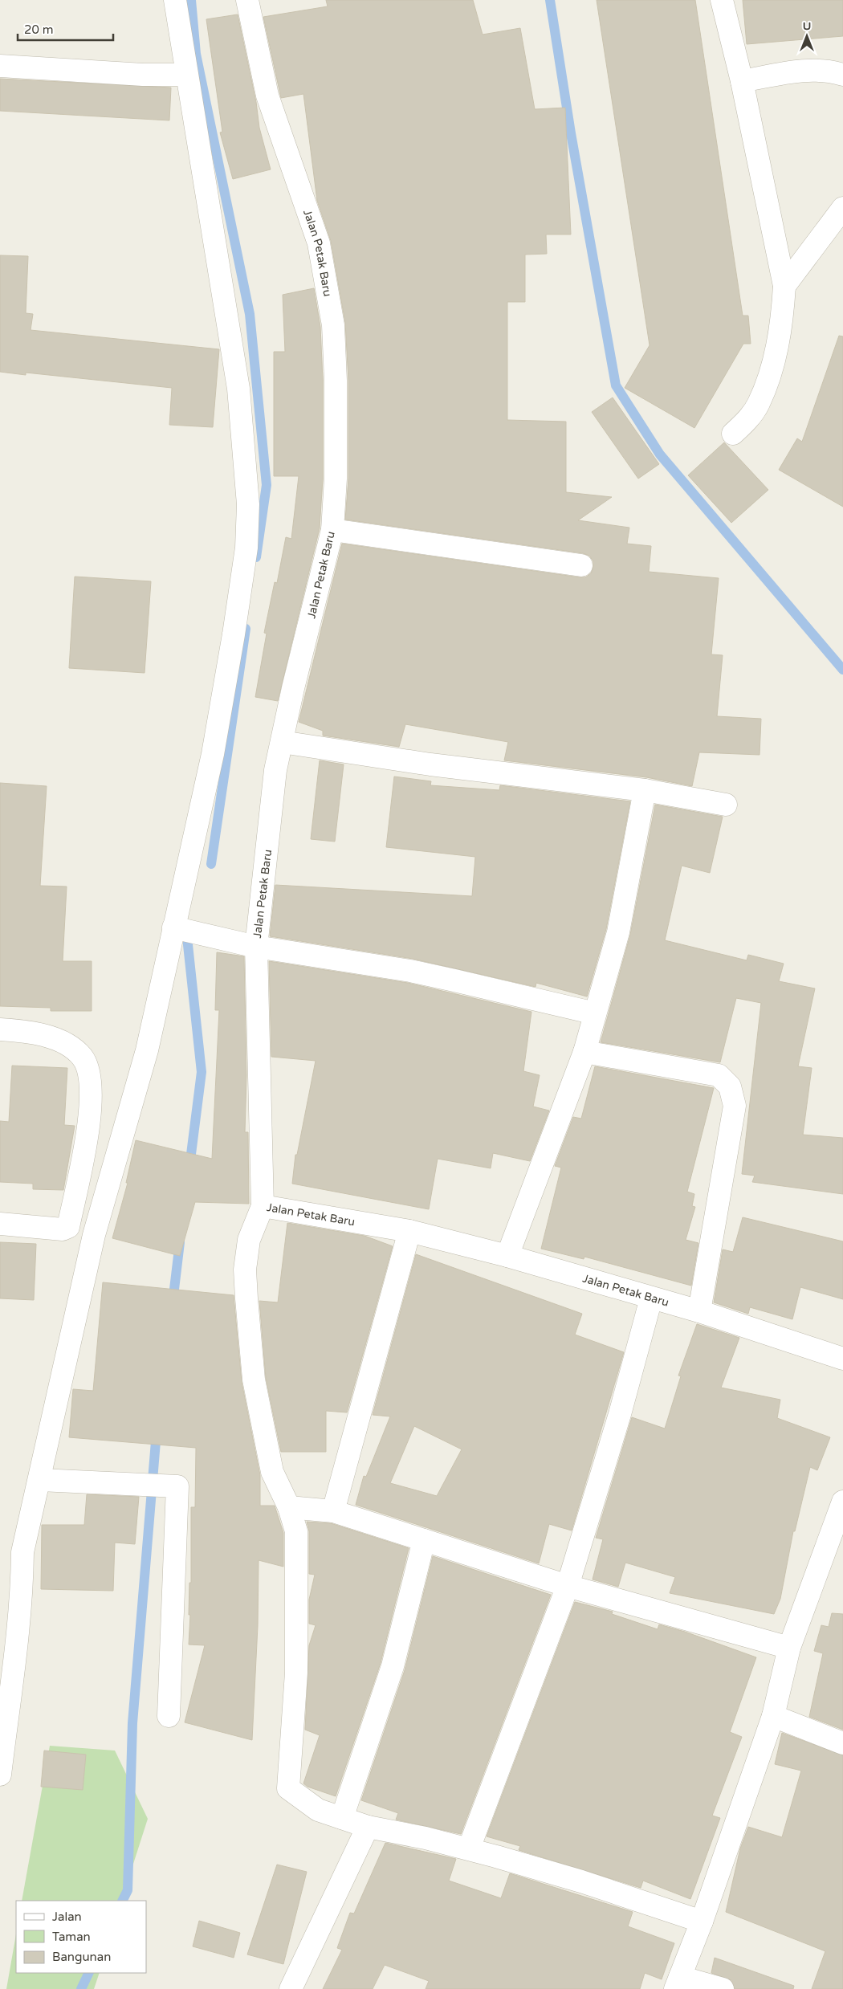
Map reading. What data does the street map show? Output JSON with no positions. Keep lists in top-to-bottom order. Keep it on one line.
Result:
{"streets":{"street":["Jalan Petak Baru"]},"legend":["Jalan","Taman","Bangunan"],"scale_bar":"20 m","north":"top"}
